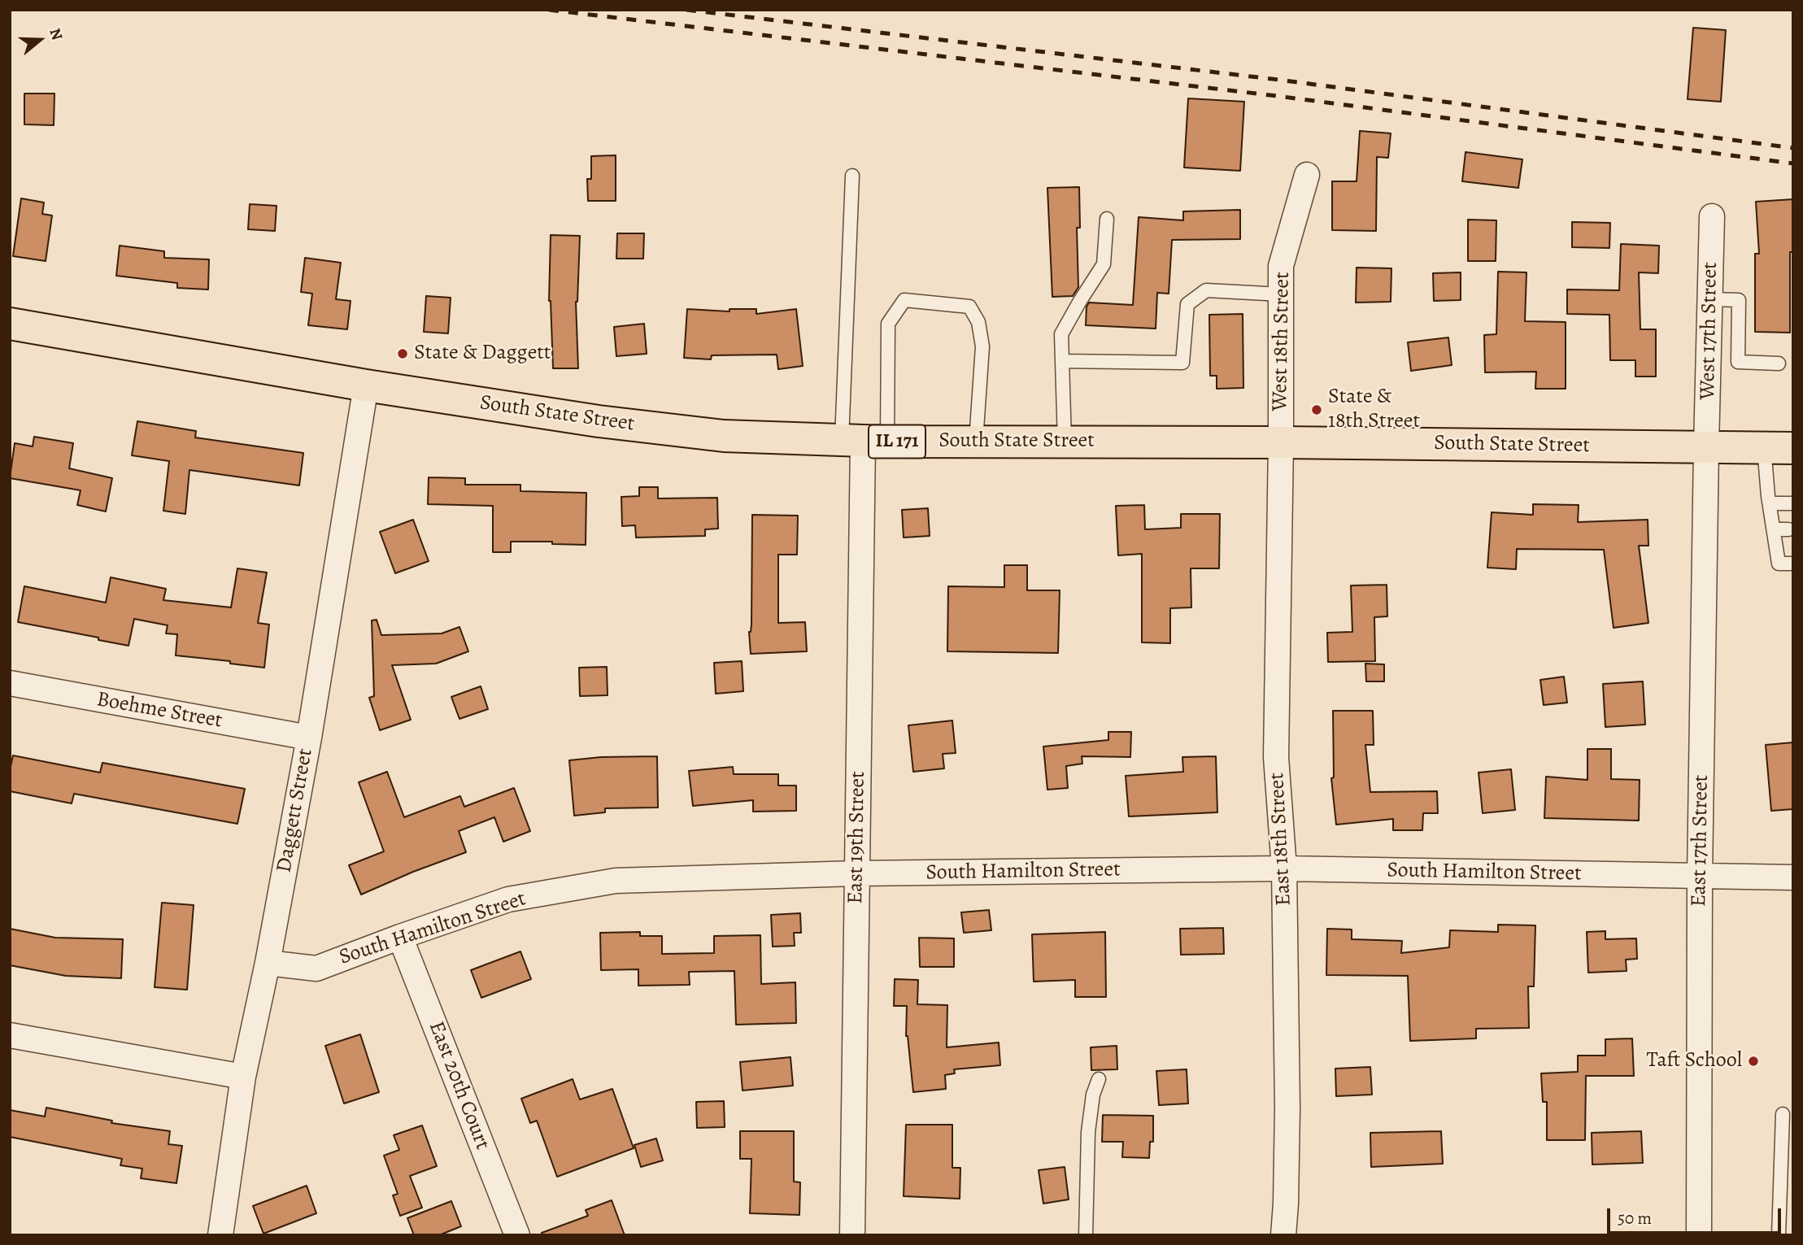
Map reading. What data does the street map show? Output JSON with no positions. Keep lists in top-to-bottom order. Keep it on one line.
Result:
{"streets":{"main road":["South State Street","IL 171"],"street":["West 17th Street","West 18th Street","Boehme Street","Daggett Street","East 19th Street","East 18th Street","East 17th Street","South Hamilton Street","East 20th Court"]},"crossings":[["West 17th Street","South State Street"],["West 17th Street","East 17th Street"],["West 18th Street","South State Street"],["West 18th Street","East 18th Street"],["South State Street","Daggett Street"],["South State Street","East 19th Street"],["South State Street","East 18th Street"],["South State Street","East 17th Street"],["Boehme Street","Daggett Street"],["Daggett Street","South Hamilton Street"],["East 19th Street","South Hamilton Street"],["East 18th Street","South Hamilton Street"],["East 17th Street","South Hamilton Street"],["South Hamilton Street","East 20th Court"]],"places":["State & Daggett","State & 18th Street","Taft School"],"scale_bar":"50 m","north":"right"}
